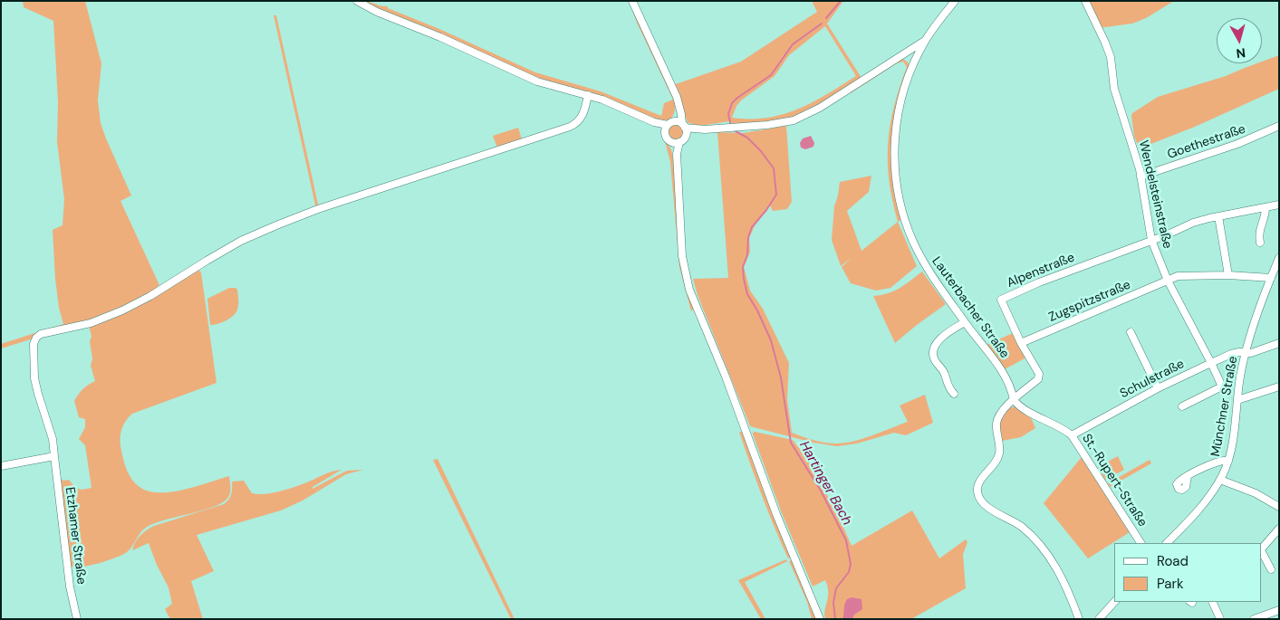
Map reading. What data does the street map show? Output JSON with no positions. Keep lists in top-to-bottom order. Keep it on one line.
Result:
{"streets":{"street":["Goethestraße","Wendelsteinstraße","Alpenstraße","Zugspitzstraße","Lauterbacher Straße","Schulstraße","Münchner Straße","St.-Rupert-Straße","Etzhamer Straße"]},"crossings":[["Goethestraße","Wendelsteinstraße"],["Wendelsteinstraße","Alpenstraße"],["Wendelsteinstraße","Zugspitzstraße"],["Wendelsteinstraße","Schulstraße"],["Alpenstraße","Zugspitzstraße"],["Alpenstraße","Lauterbacher Straße"],["Zugspitzstraße","Münchner Straße"],["Schulstraße","Münchner Straße"],["Schulstraße","St.-Rupert-Straße"]],"water":["Hartinger Bach"],"legend":["Road","Park"],"north":"bottom"}
